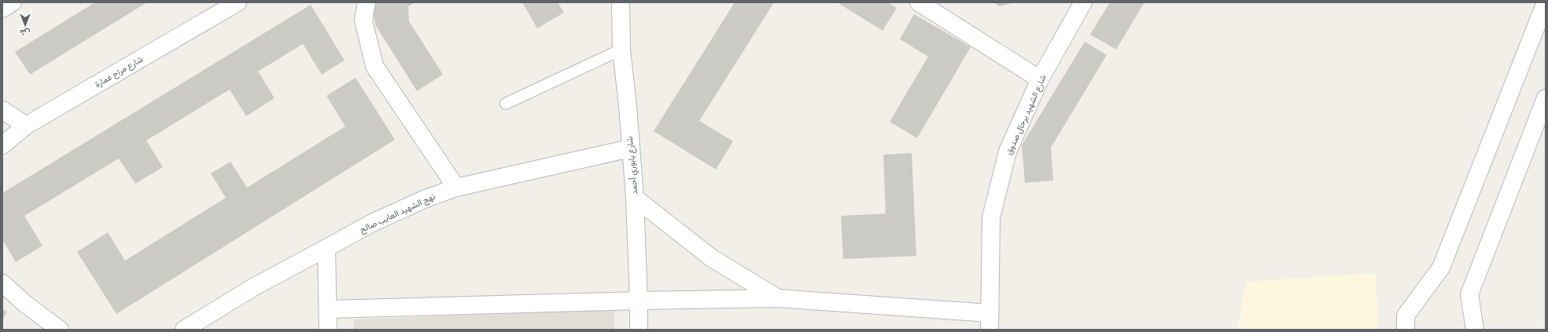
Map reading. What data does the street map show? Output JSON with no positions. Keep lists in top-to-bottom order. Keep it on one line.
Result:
{"streets":{"street":["شارع مراح عمارة","شارع الشهيد برحال صدوق","شارع بابوري أحمد","نهج الشهيد العايب صالح"]},"crossings":[["شارع بابوري أحمد","نهج الشهيد العايب صالح"]],"north":"bottom"}
